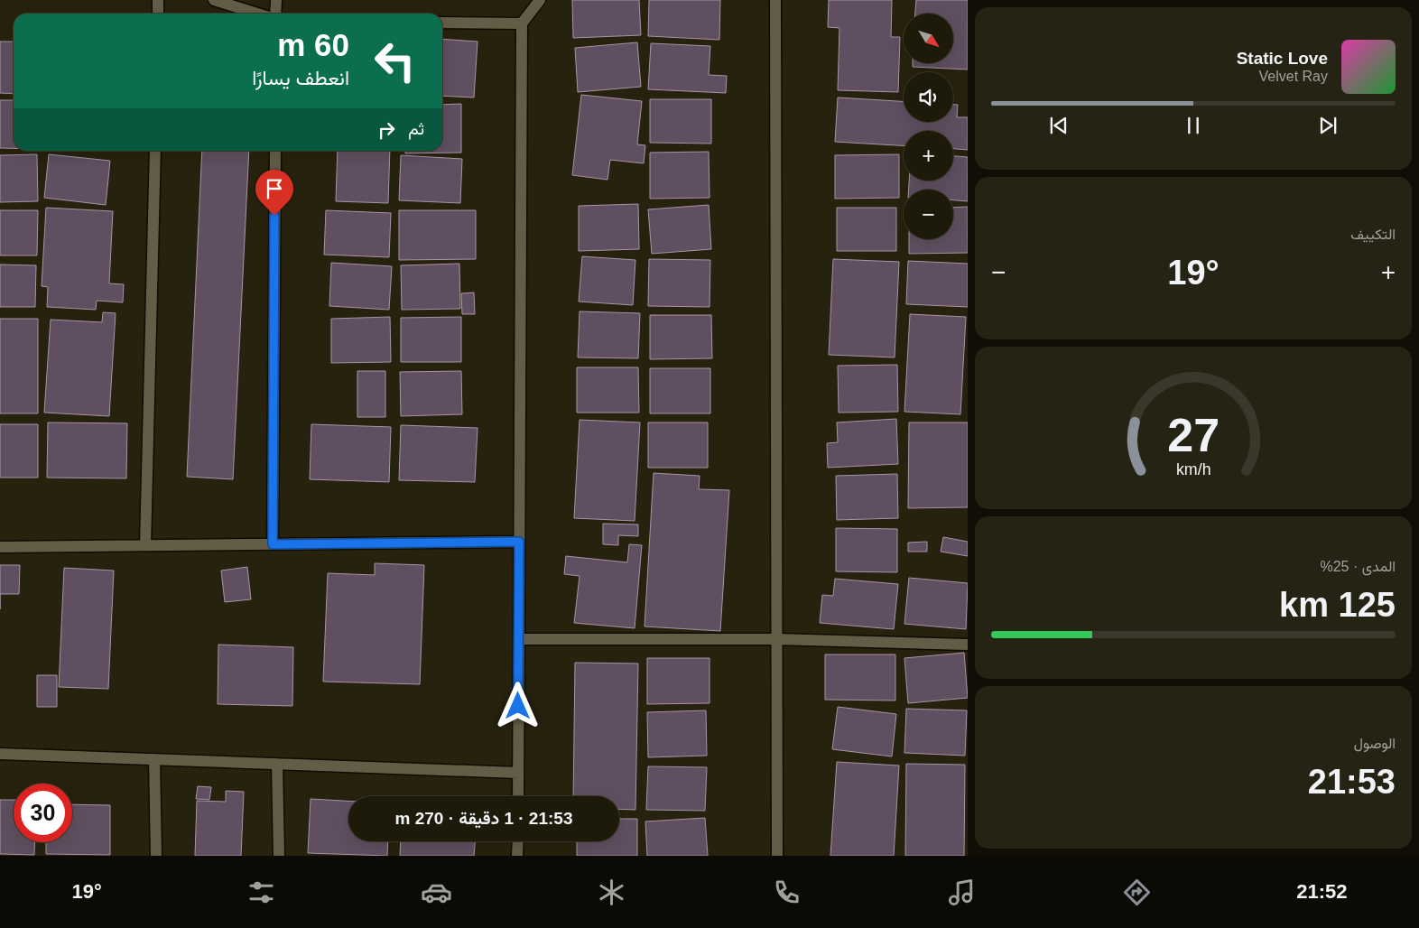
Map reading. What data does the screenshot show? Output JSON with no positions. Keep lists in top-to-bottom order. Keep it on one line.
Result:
{"north":"bottom right","page":{"map_buttons":["+","−"],"turn":["60 m","انعطف يسارًا"],"song":["Static Love","Velvet Ray"],"then":"ثم","tile":["التكييف",["المدى · 25%","125 km"],["الوصول","21:53"]],"heat":["−","19°","+"],"limit":"30","trip":"21:53 · 1 دقيقة · 270 m","tabs":["21:52","19°"],"gauge":["27","km/h"]}}
